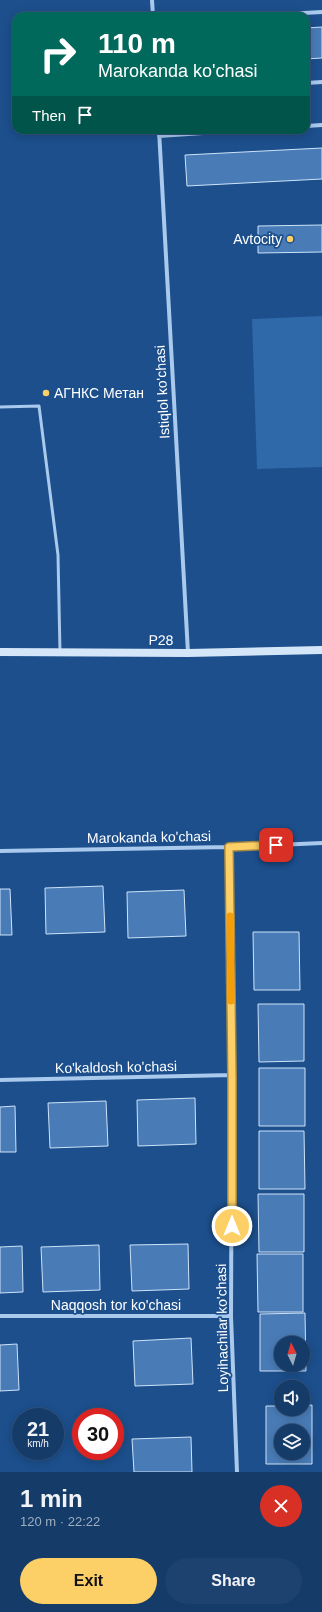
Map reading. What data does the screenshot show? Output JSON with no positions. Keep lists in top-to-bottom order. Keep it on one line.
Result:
{"streets":{"main road":["Р28"],"street":["Istiqlol ko'chasi","Marokanda ko'chasi","Ko'kaldosh ko'chasi","Naqqosh tor ko'chasi","Loyihachilar ko'chasi"]},"crossings":[["Istiqlol ko'chasi","Р28"],["Marokanda ko'chasi","Loyihachilar ko'chasi"],["Ko'kaldosh ko'chasi","Loyihachilar ko'chasi"],["Naqqosh tor ko'chasi","Loyihachilar ko'chasi"]],"places":["Avtocity","АГНКС Метан"],"north":"top","page":{"turn":["110 m","Marokanda ko'chasi"],"then":"Then","speed":"21 km/h","limit":"30","heading":["1 min","120 m · 22:22"],"buttons":["Exit","Share"]}}
